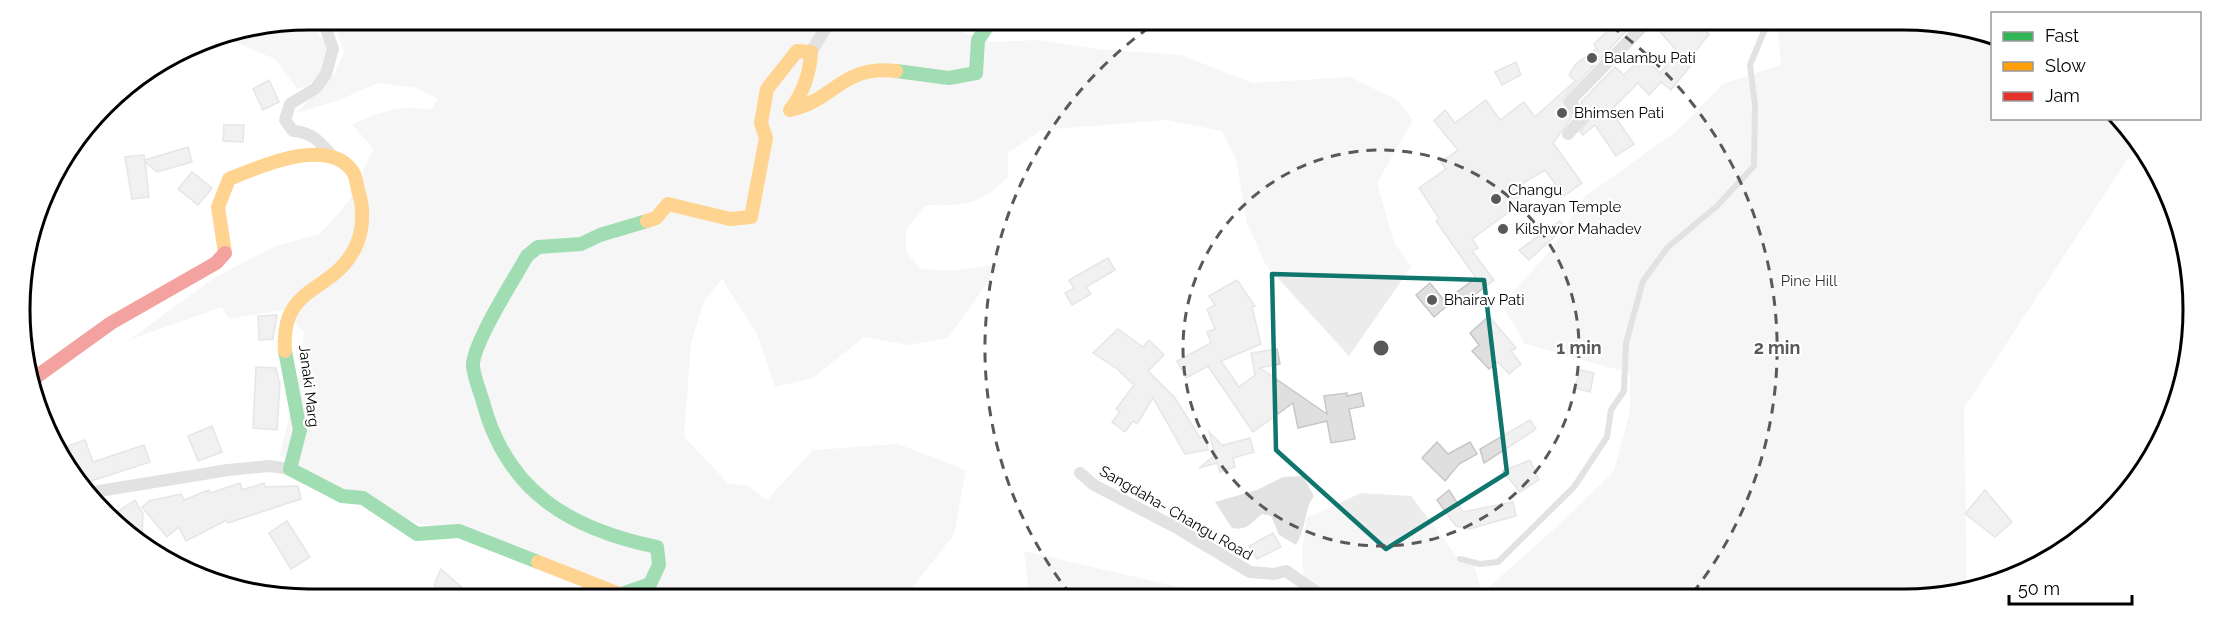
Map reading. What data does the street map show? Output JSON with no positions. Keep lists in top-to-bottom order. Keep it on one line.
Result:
{"streets":{"street":["Janaki Marg","Sangdaha- Changu Road"]},"parks":["Pine Hill"],"places":["Balambu Pati","Bhimsen Pati","Changu Narayan Temple","Kilshwor Mahadev","Bhairav Pati"],"legend":["Fast","Slow","Jam"],"scale_bar":"50 m","rings":["1 min","2 min"]}
